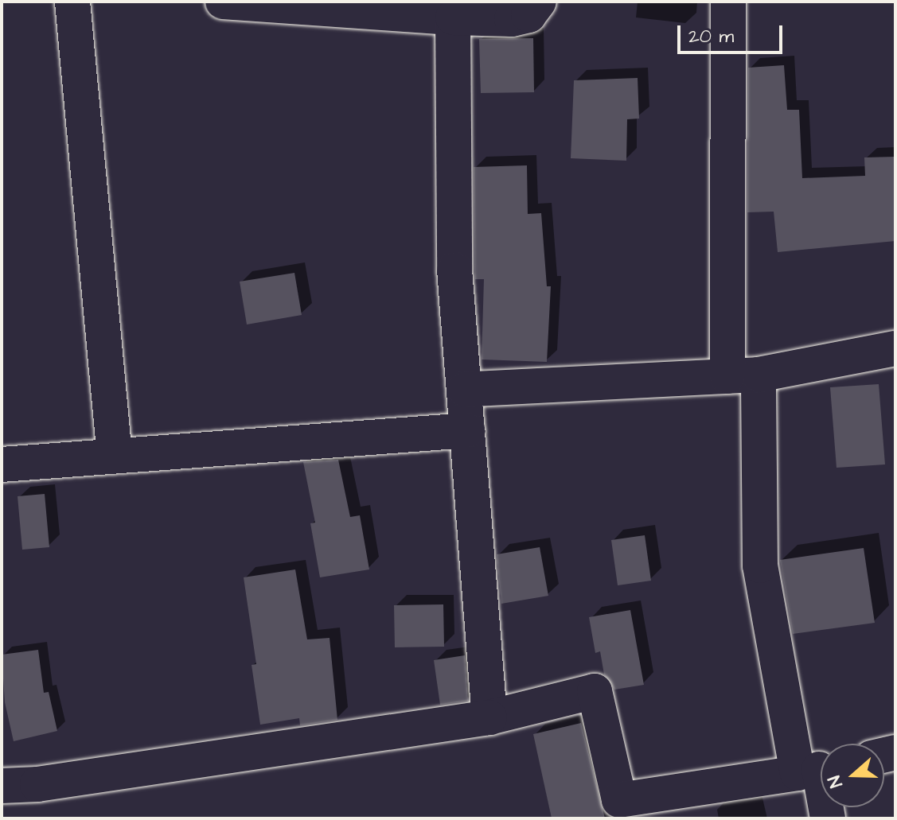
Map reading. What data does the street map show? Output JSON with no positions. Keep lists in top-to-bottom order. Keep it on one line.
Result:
{"scale_bar":"20 m","north":"left"}
